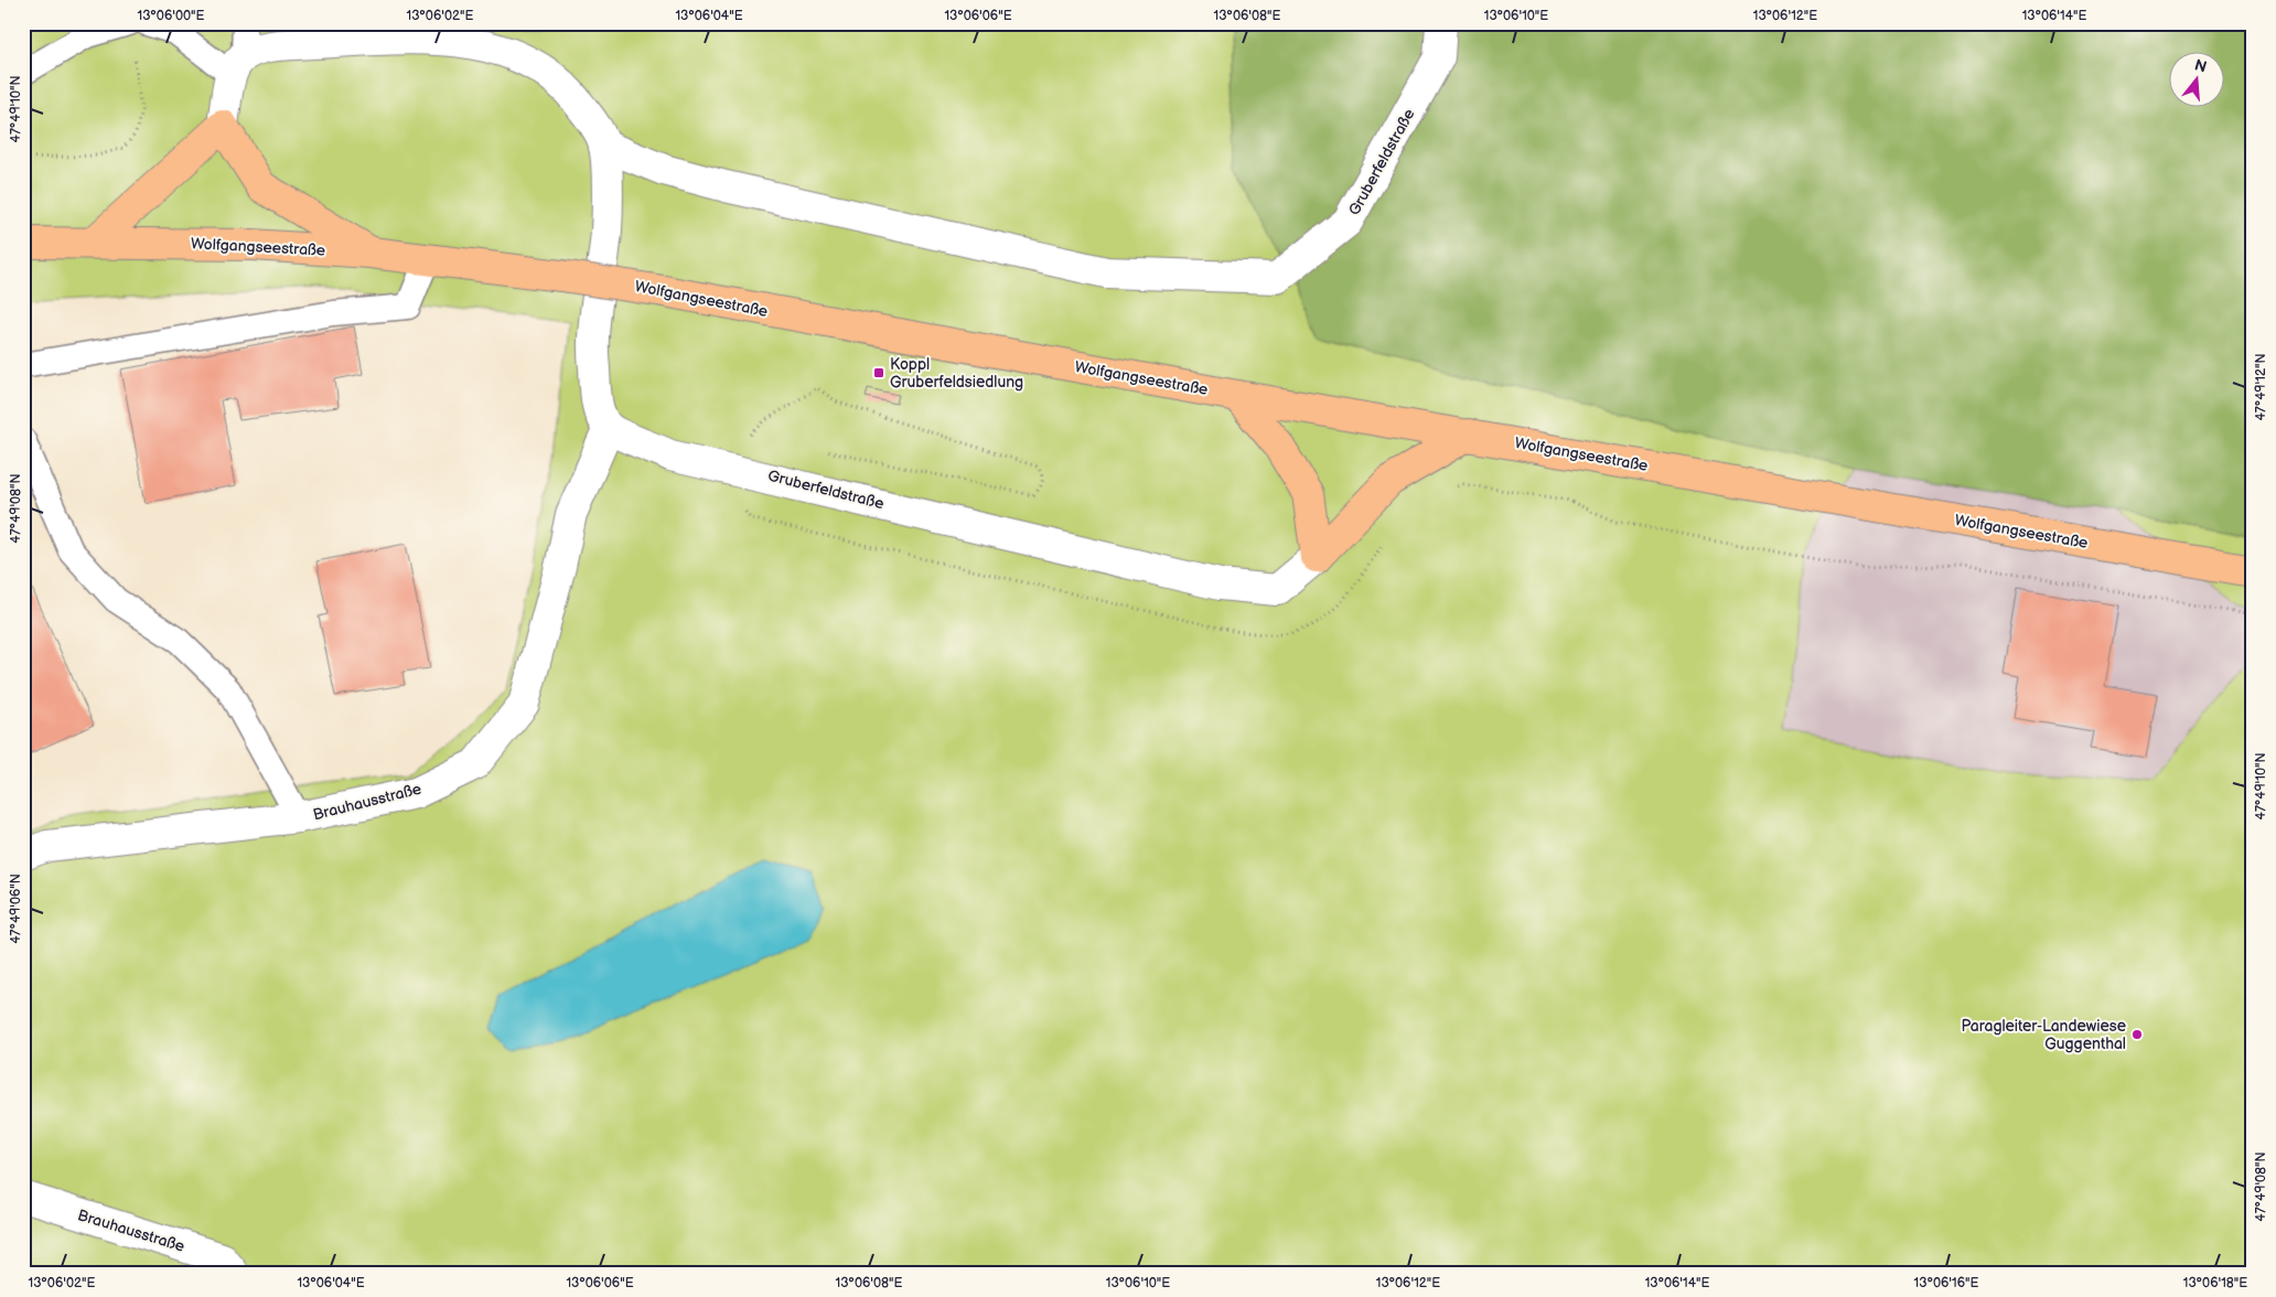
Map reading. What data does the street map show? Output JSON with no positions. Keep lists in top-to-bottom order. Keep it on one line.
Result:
{"streets":{"main road":["Wolfgangseestraße"],"street":["Gruberfeldstraße","Brauhausstraße"]},"crossings":[["Gruberfeldstraße","Brauhausstraße"]],"places":{"transit":["Koppl Gruberfeldsiedlung"],"other":["Paragleiter-Landewiese Guggenthal"]},"north":"top","coordinates":["13°06'00\"E","13°06'02\"E","13°06'04\"E","13°06'06\"E","13°06'08\"E","13°06'10\"E","13°06'12\"E","13°06'14\"E","47°49'10\"N","47°49'12\"N","47°49'08\"N","47°49'06\"N","13°06'16\"E","13°06'18\"E"]}
